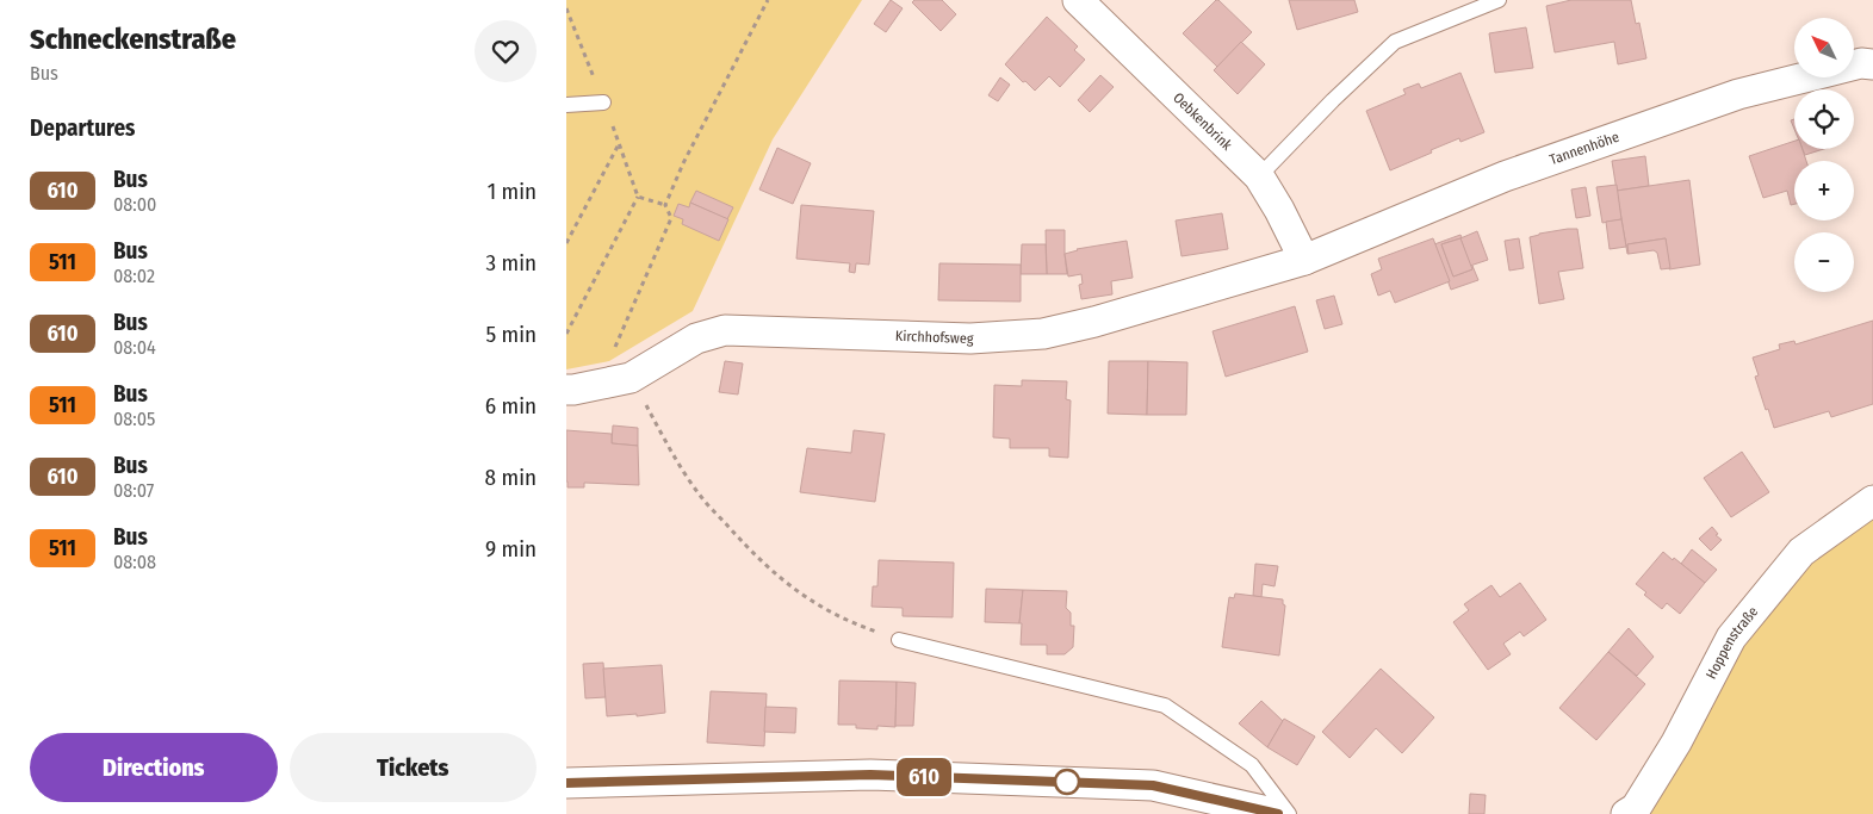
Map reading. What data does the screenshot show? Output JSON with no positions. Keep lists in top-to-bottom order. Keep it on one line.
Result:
{"streets":{"street":["Oebkenbrink","Tannenhöhe","Kirchhofsweg","Hoppenstraße"]},"crossings":[["Oebkenbrink","Tannenhöhe"],["Oebkenbrink","Kirchhofsweg"],["Tannenhöhe","Kirchhofsweg"]],"lines":["bus line 610"],"north":"top left","page":{"heading":[["Schneckenstraße","Bus"],"Departures"],"on_map":"610","map_buttons":["+","−"],"list":[{"mark":"610","name":"Bus","note":"08:00","value":"1 min"},{"mark":"511","name":"Bus","note":"08:02","value":"3 min"},{"mark":"610","name":"Bus","note":"08:04","value":"5 min"},{"mark":"511","name":"Bus","note":"08:05","value":"6 min"},{"mark":"610","name":"Bus","note":"08:07","value":"8 min"},{"mark":"511","name":"Bus","note":"08:08","value":"9 min"}],"buttons":["Directions","Tickets"]}}
